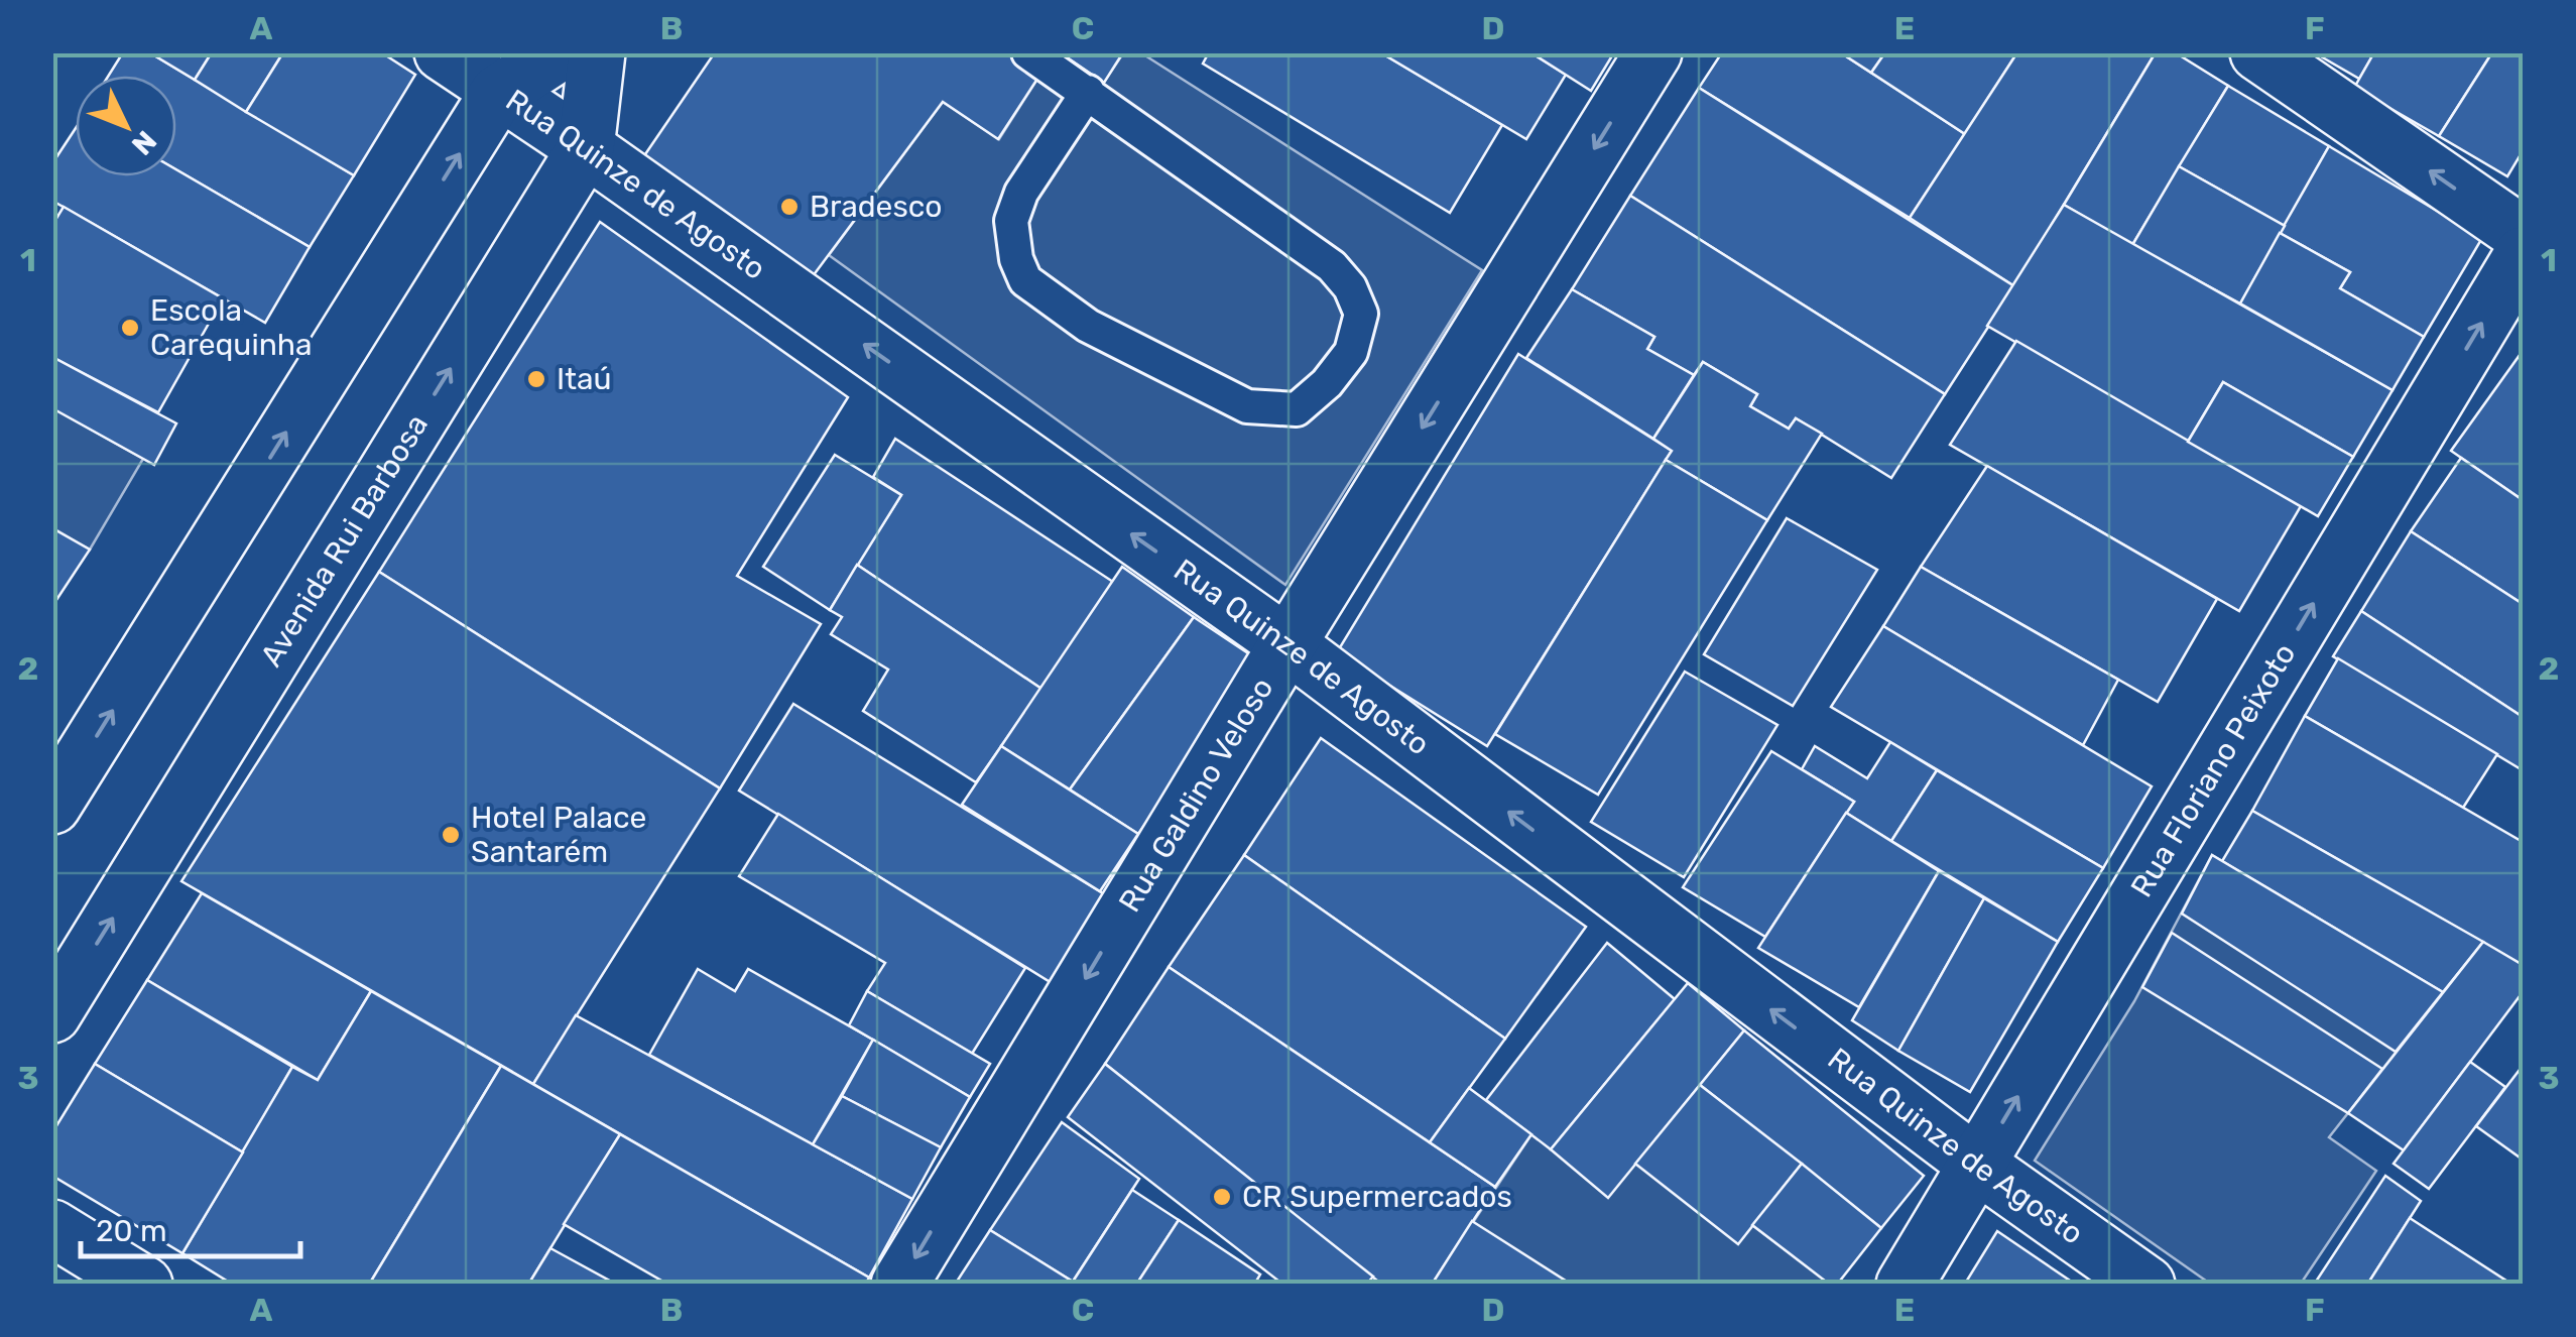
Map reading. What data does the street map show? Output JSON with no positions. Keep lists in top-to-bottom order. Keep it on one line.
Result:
{"streets":{"street":["Rua Quinze de Agosto","Avenida Rui Barbosa","Rua Floriano Peixoto","Rua Galdino Veloso"]},"crossings":[["Rua Quinze de Agosto","Avenida Rui Barbosa"],["Rua Quinze de Agosto","Rua Floriano Peixoto"],["Rua Quinze de Agosto","Rua Galdino Veloso"]],"one_way":["Rua Quinze de Agosto","Rua Floriano Peixoto","Rua Galdino Veloso"],"places":["Bradesco","Escola Carequinha","Itaú","Hotel Palace Santarém","CR Supermercados"],"scale_bar":"20 m","north":"bottom right","grid":{"columns":["A","B","C","D","E","F"],"rows":["1","2","3"]}}
